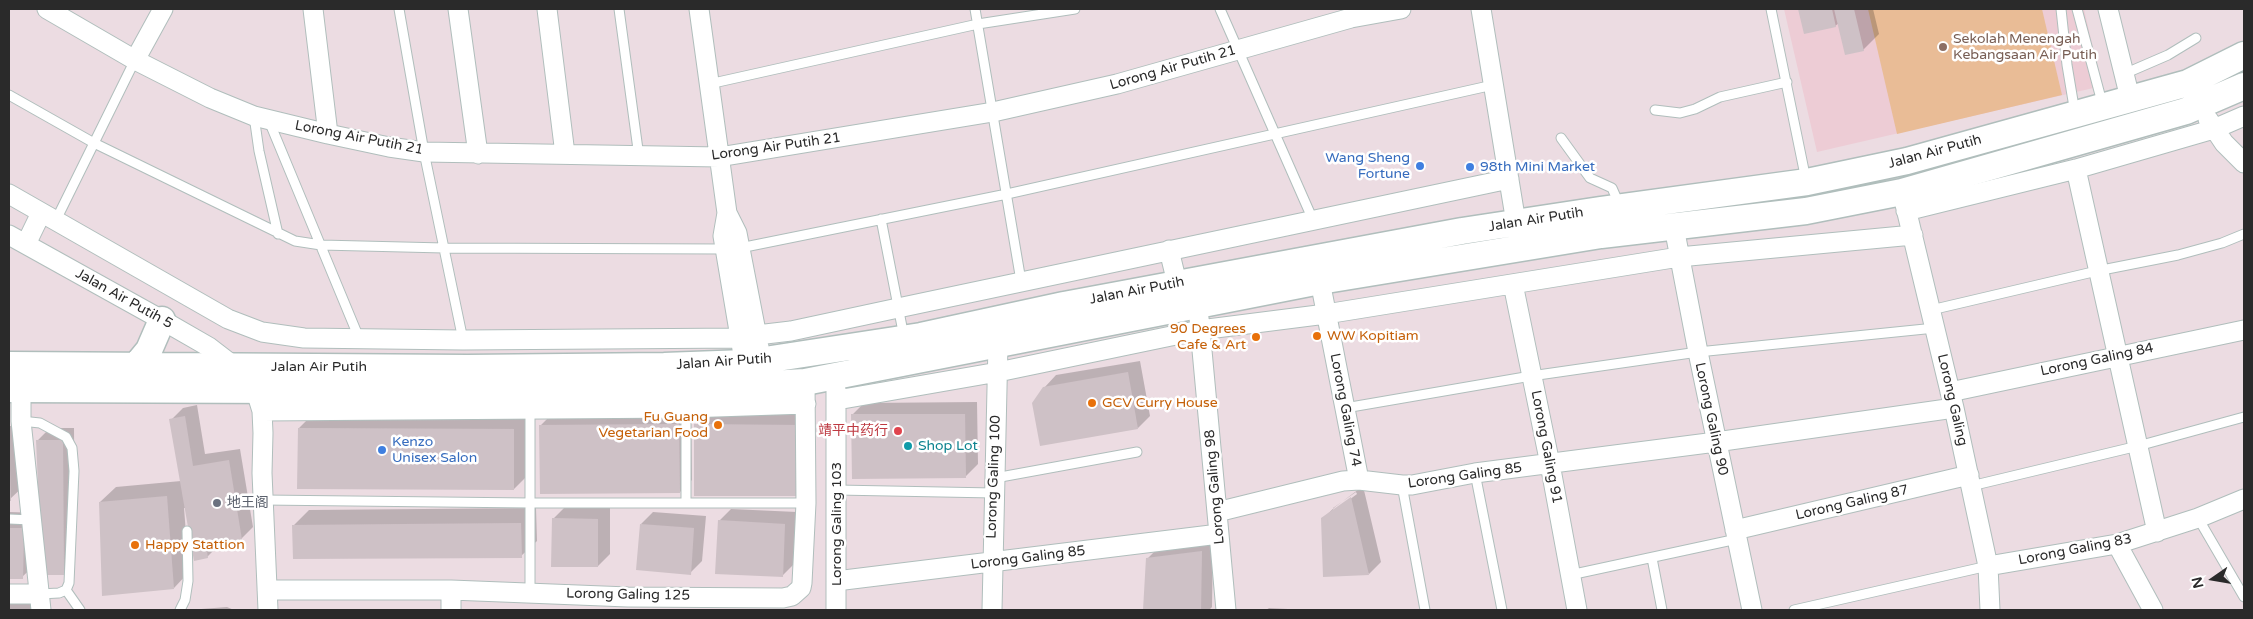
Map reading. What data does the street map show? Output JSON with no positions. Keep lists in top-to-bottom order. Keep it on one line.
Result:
{"streets":{"street":["Lorong Air Putih 21","Jalan Air Putih","Jalan Air Putih 5","Lorong Galing 84","Lorong Galing","Lorong Galing 74","Lorong Galing 90","Lorong Galing 91","Lorong Galing 85","Lorong Galing 100","Lorong Galing 98","Lorong Galing 87","Lorong Galing 103","Lorong Galing 83","Lorong Galing 125"]},"crossings":[["Jalan Air Putih","Jalan Air Putih 5"],["Jalan Air Putih","Lorong Galing"],["Jalan Air Putih","Lorong Galing 74"],["Jalan Air Putih","Lorong Galing 90"],["Jalan Air Putih","Lorong Galing 100"],["Jalan Air Putih","Lorong Galing 98"],["Jalan Air Putih","Lorong Galing 103"],["Jalan Air Putih","Lorong Galing 125"],["Lorong Galing 84","Lorong Galing"],["Lorong Galing 84","Lorong Galing 90"],["Lorong Galing 84","Lorong Galing 85"],["Lorong Galing","Lorong Galing 87"],["Lorong Galing","Lorong Galing 83"],["Lorong Galing 74","Lorong Galing 85"],["Lorong Galing 90","Lorong Galing 85"],["Lorong Galing 90","Lorong Galing 87"],["Lorong Galing 91","Lorong Galing 85"],["Lorong Galing 85","Lorong Galing 100"],["Lorong Galing 85","Lorong Galing 98"],["Lorong Galing 85","Lorong Galing 103"]],"places":["Sekolah Menengah Kebangsaan Air Putih","Wang Sheng Fortune","98th Mini Market","WW Kopitiam","90 Degrees Cafe & Art","GCV Curry House","Fu Guang Vegetarian Food","靖平中药行","Shop Lot","Kenzo Unisex Salon","地王阁","Happy Stattion"],"north":"left"}
